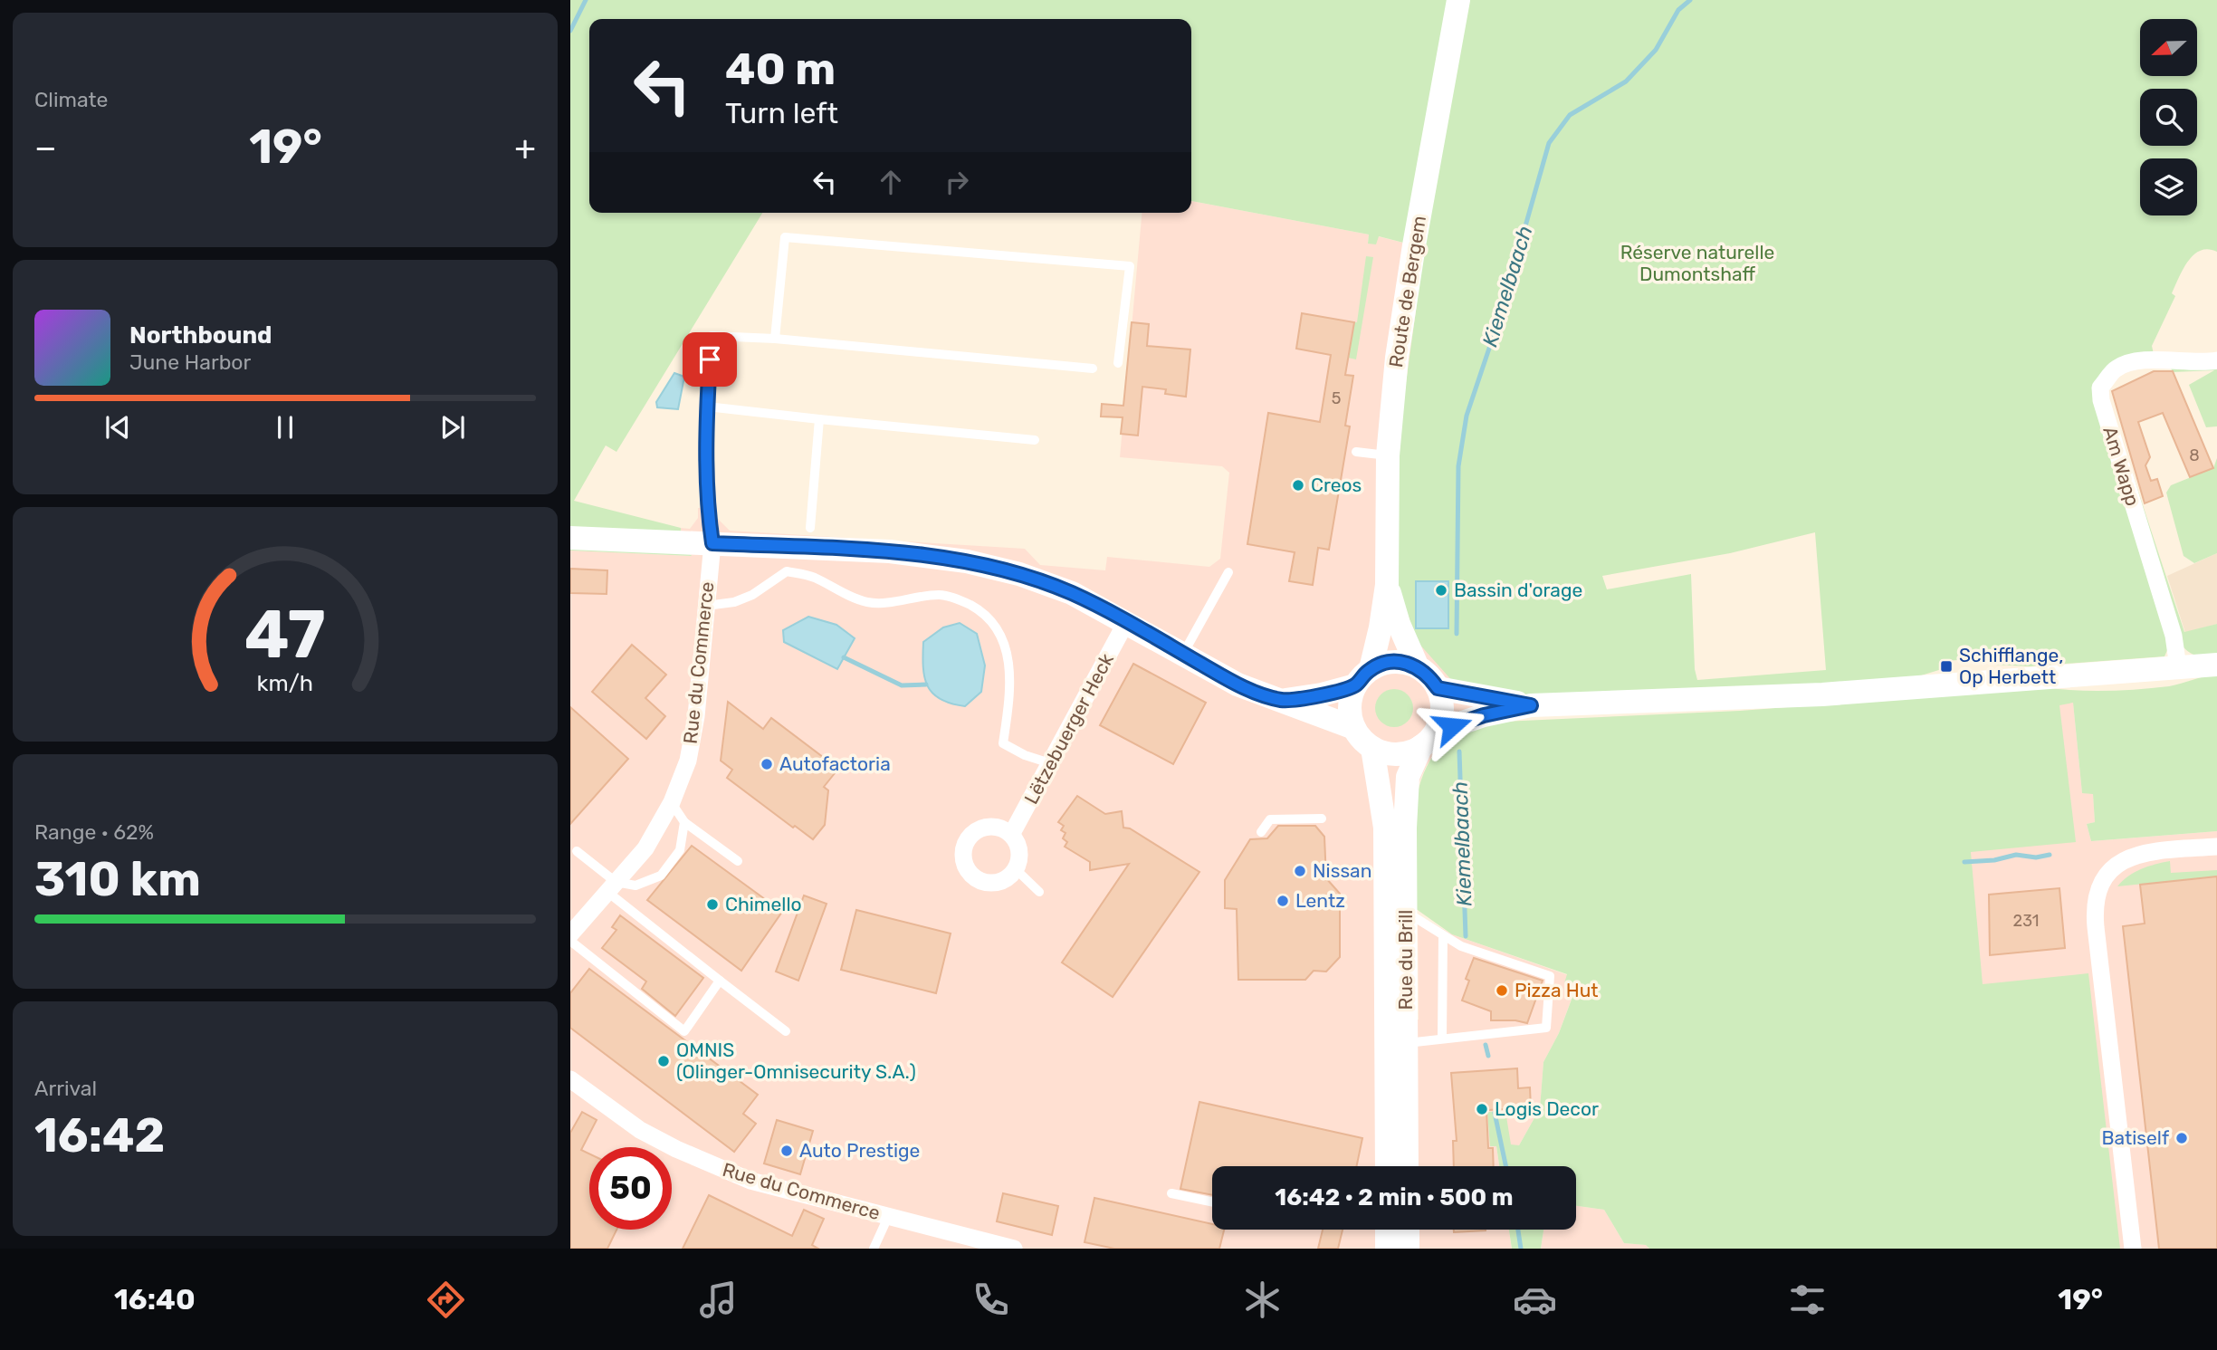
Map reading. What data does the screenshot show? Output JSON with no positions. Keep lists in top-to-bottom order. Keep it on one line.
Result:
{"streets":{"main road":["Route de Bergem","Rue du Brill"],"street":["Am Wapp","Rue du Commerce","Lëtzebuerger Heck"]},"crossings":[["Route de Bergem","Rue du Brill"]],"water":["Kiemelbaach"],"parks":["Réserve naturelle Dumontshaff"],"places":{"other":["Creos","Bassin d'orage","Autofactoria","Nissan","Lentz","Chimello","Pizza Hut","OMNIS (Olinger-Omnisecurity S.A.)","Logis Decor","Batiself","Auto Prestige"],"transit":["Schifflange, Op Herbett"]},"house_numbers":["5","8","231"],"north":"left","page":{"tile":["Climate",["Range · 62%","310 km"],["Arrival","16:42"]],"turn":["40 m","Turn left"],"heat":["−","19°","+"],"song":["Northbound","June Harbor"],"limit":"50","trip":"16:42 · 2 min · 500 m","tabs":["16:40","19°"],"gauge":["47","km/h"]}}
